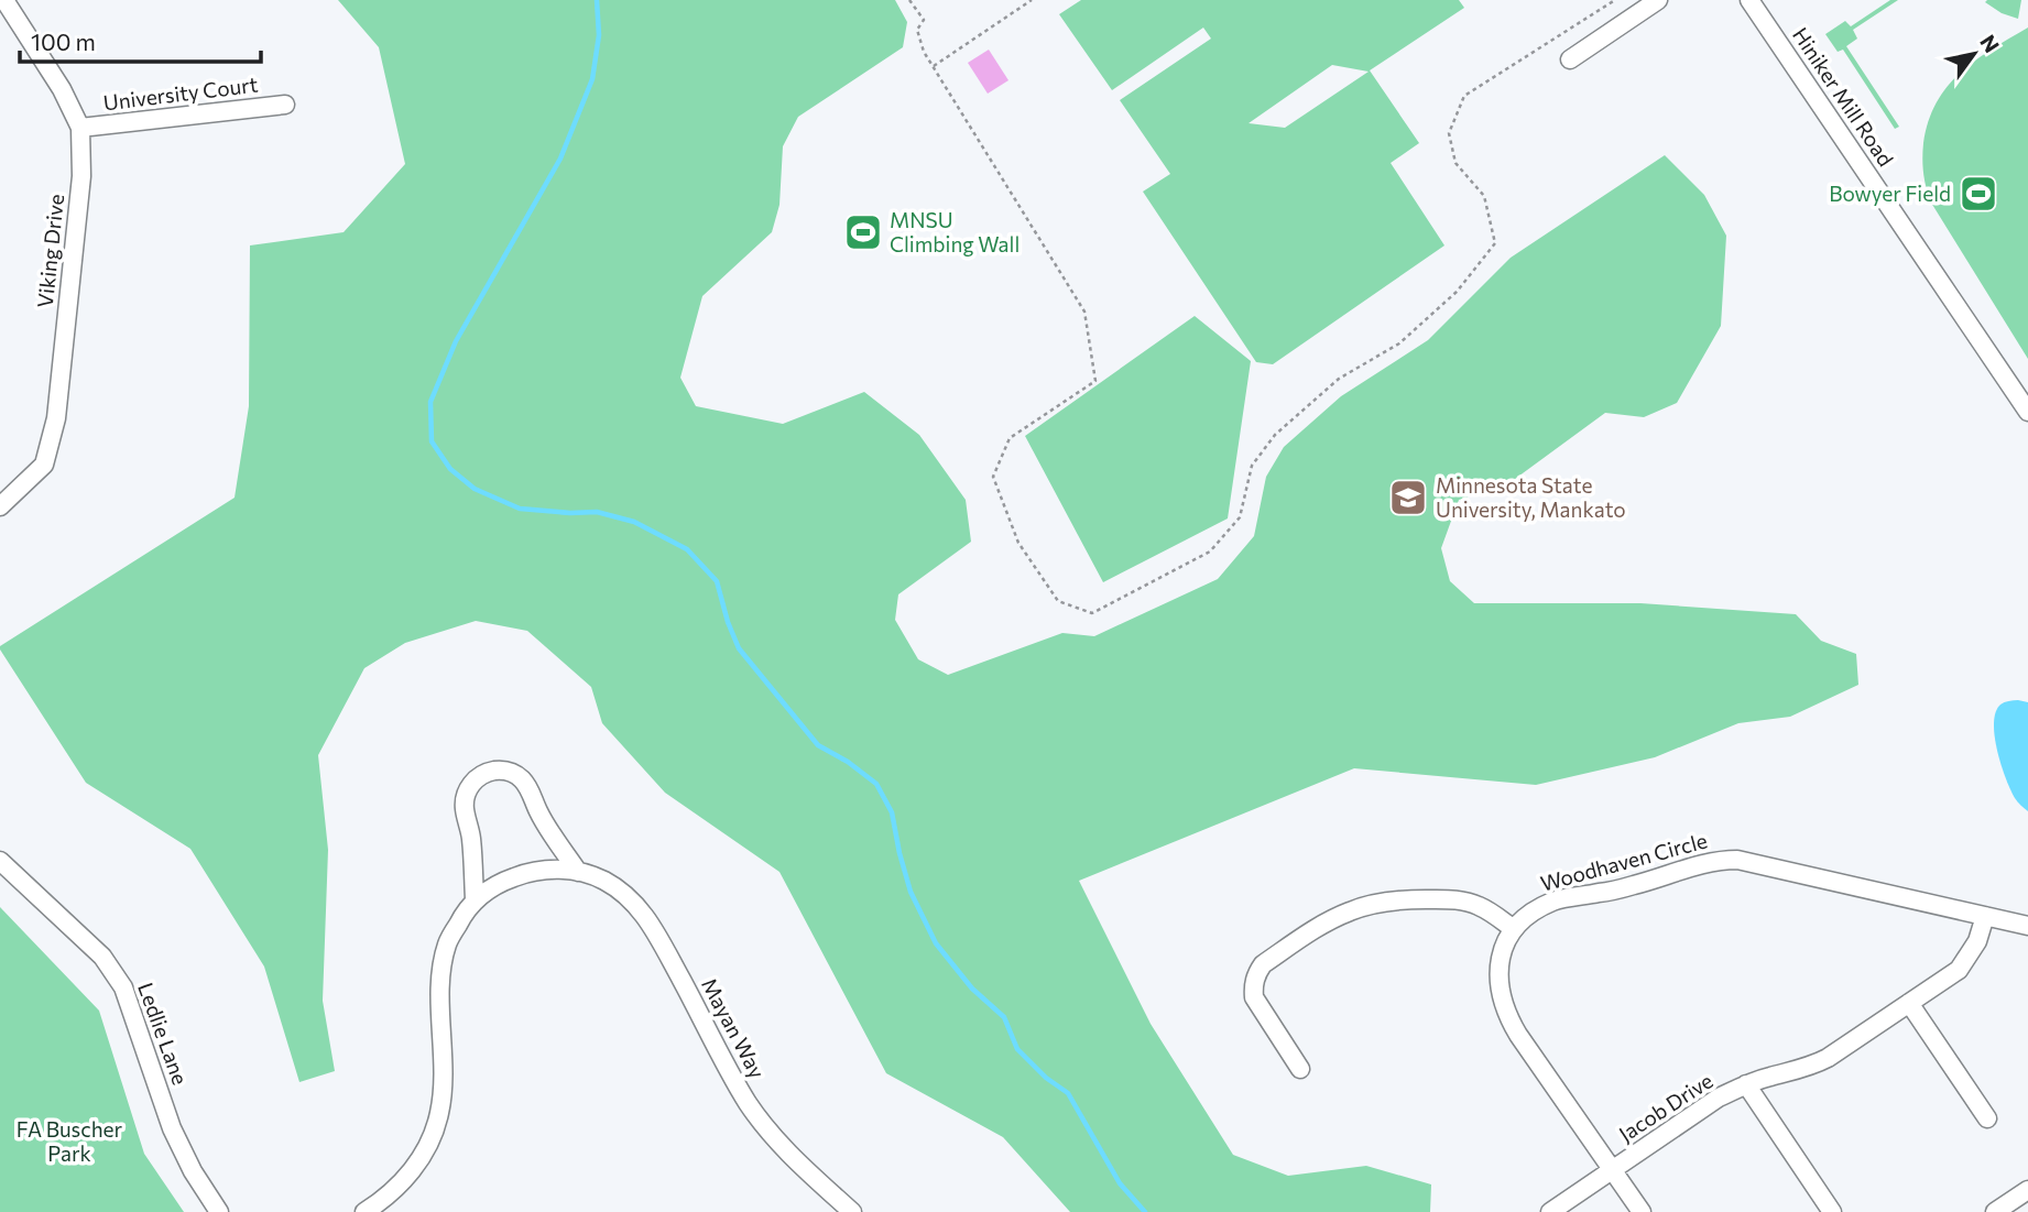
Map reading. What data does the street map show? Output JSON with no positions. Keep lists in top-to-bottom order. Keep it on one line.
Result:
{"streets":{"street":["University Court","Hiniker Mill Road","Viking Drive","Woodhaven Circle","Mayan Way","Ledlie Lane","Jacob Drive"]},"crossings":[["University Court","Viking Drive"],["Woodhaven Circle","Jacob Drive"]],"parks":["FA Buscher Park"],"places":{"sports":["Bowyer Field","MNSU Climbing Wall"],"school or university":["Minnesota State University, Mankato"]},"scale_bar":"100 m","north":"top right"}
